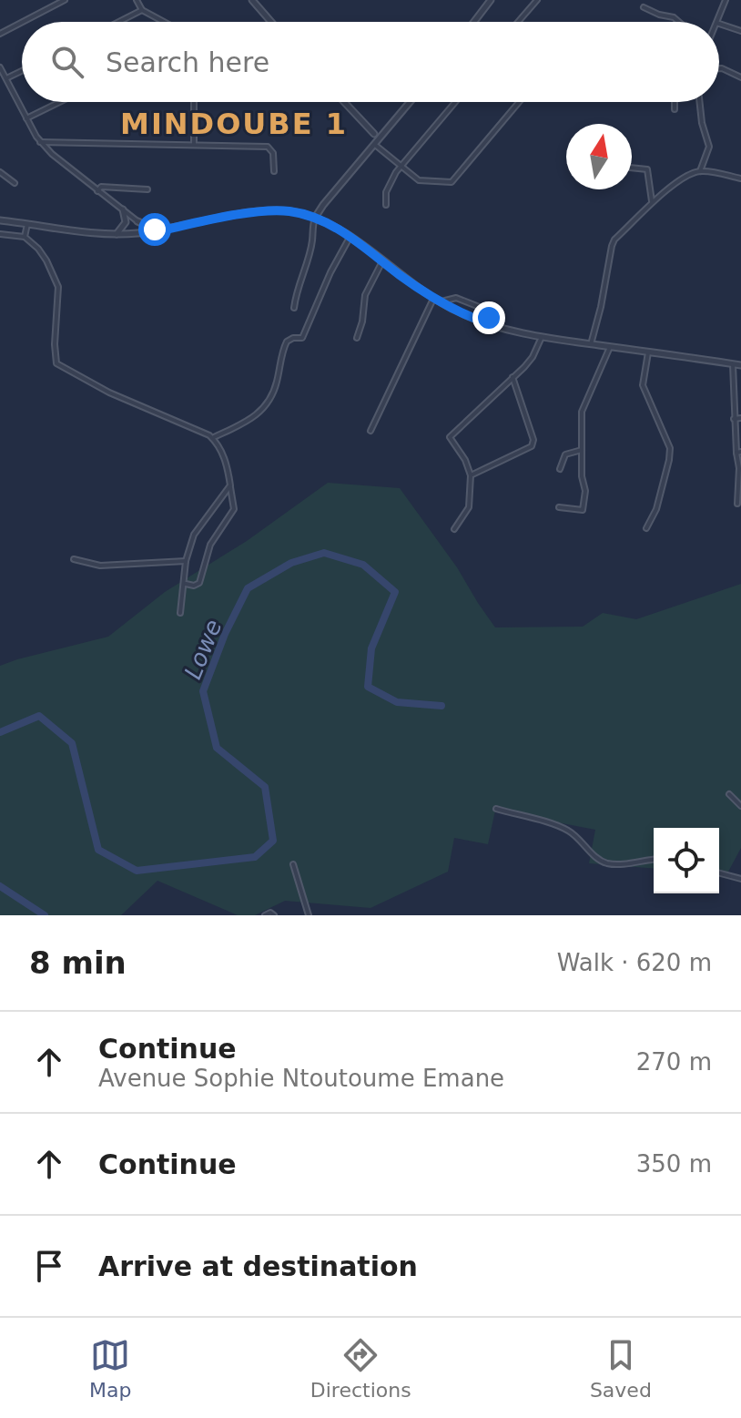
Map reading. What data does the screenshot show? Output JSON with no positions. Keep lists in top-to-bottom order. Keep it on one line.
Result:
{"districts":["MINDOUBE 1"],"water":["Lowe"],"north":"top","page":{"search":"Search here","heading":["8 min","Walk · 620 m"],"list":[["Continue","Avenue Sophie Ntoutoume Emane","270 m"],["Continue","350 m"],"Arrive at destination"],"nav":["Map","Directions","Saved"]}}
